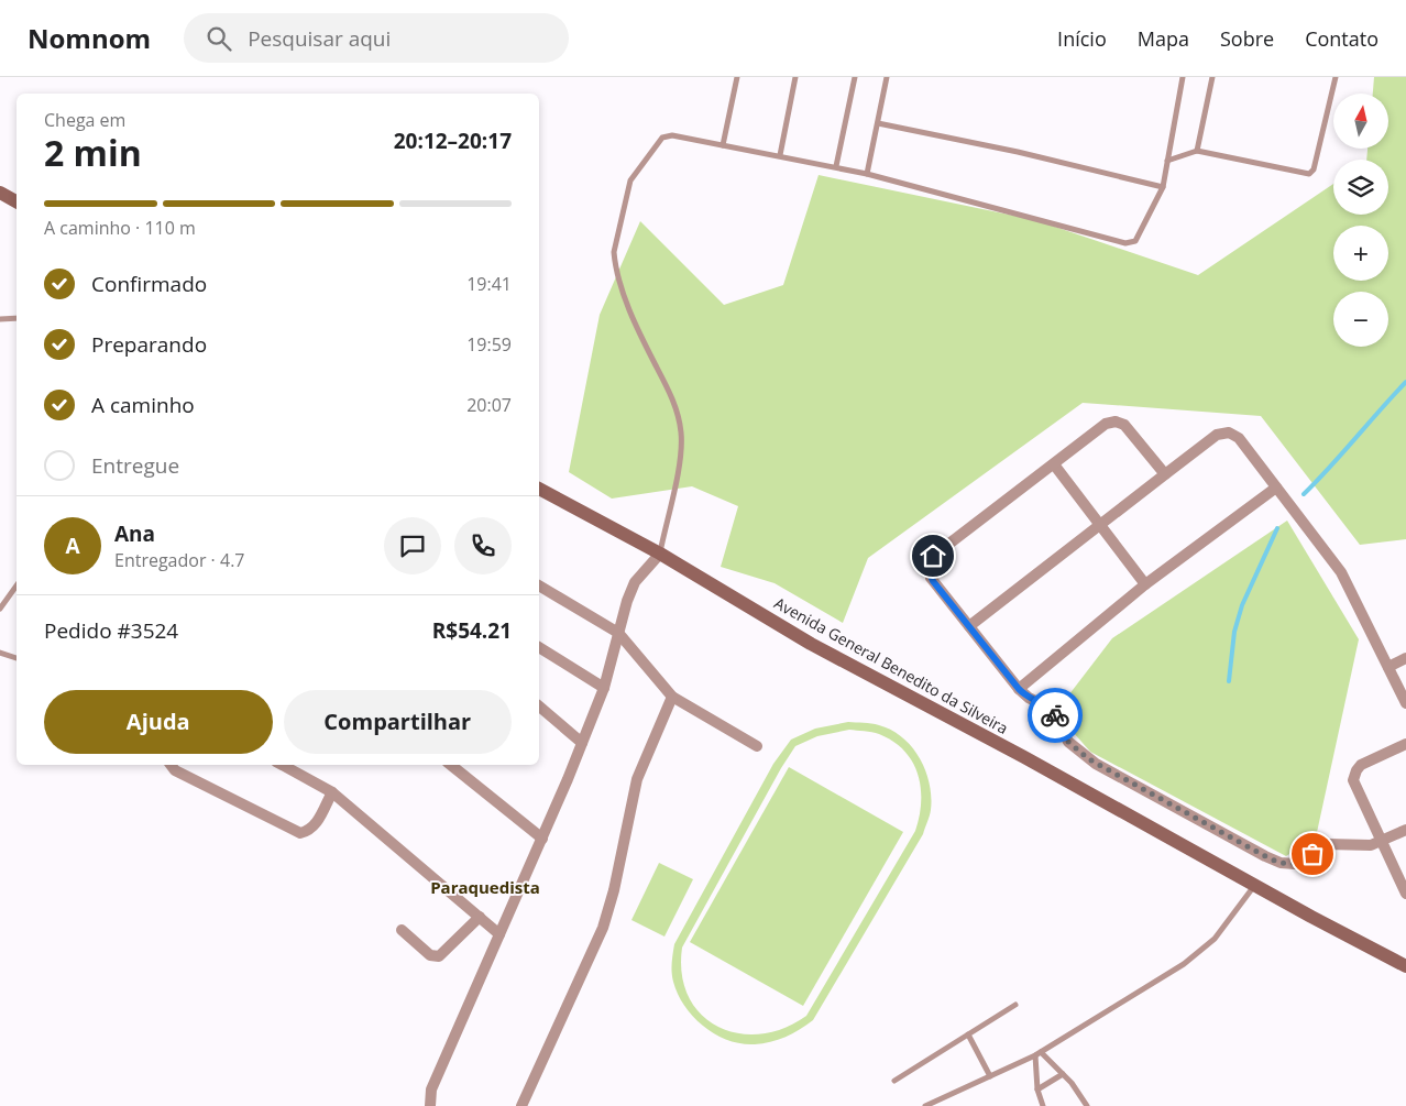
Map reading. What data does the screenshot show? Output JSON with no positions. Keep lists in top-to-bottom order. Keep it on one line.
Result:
{"streets":{"main road":["Avenida General Benedito da Silveira"]},"districts":["Paraquedista"],"north":"top","page":{"header":"Nomnom","search":"Pesquisar aqui","nav":["Início","Mapa","Sobre","Contato"],"map_buttons":["+","−"],"heading":["2 min","Chega em","20:12–20:17"],"panel":["Ana","Entregador · 4.7","Pedido #3524","R$54.21"],"bar":"A caminho · 110 m","list":[["Confirmado","19:41"],["Preparando","19:59"],["A caminho","20:07"],"Entregue"],"round":"A","buttons":["Ajuda","Compartilhar"]}}
